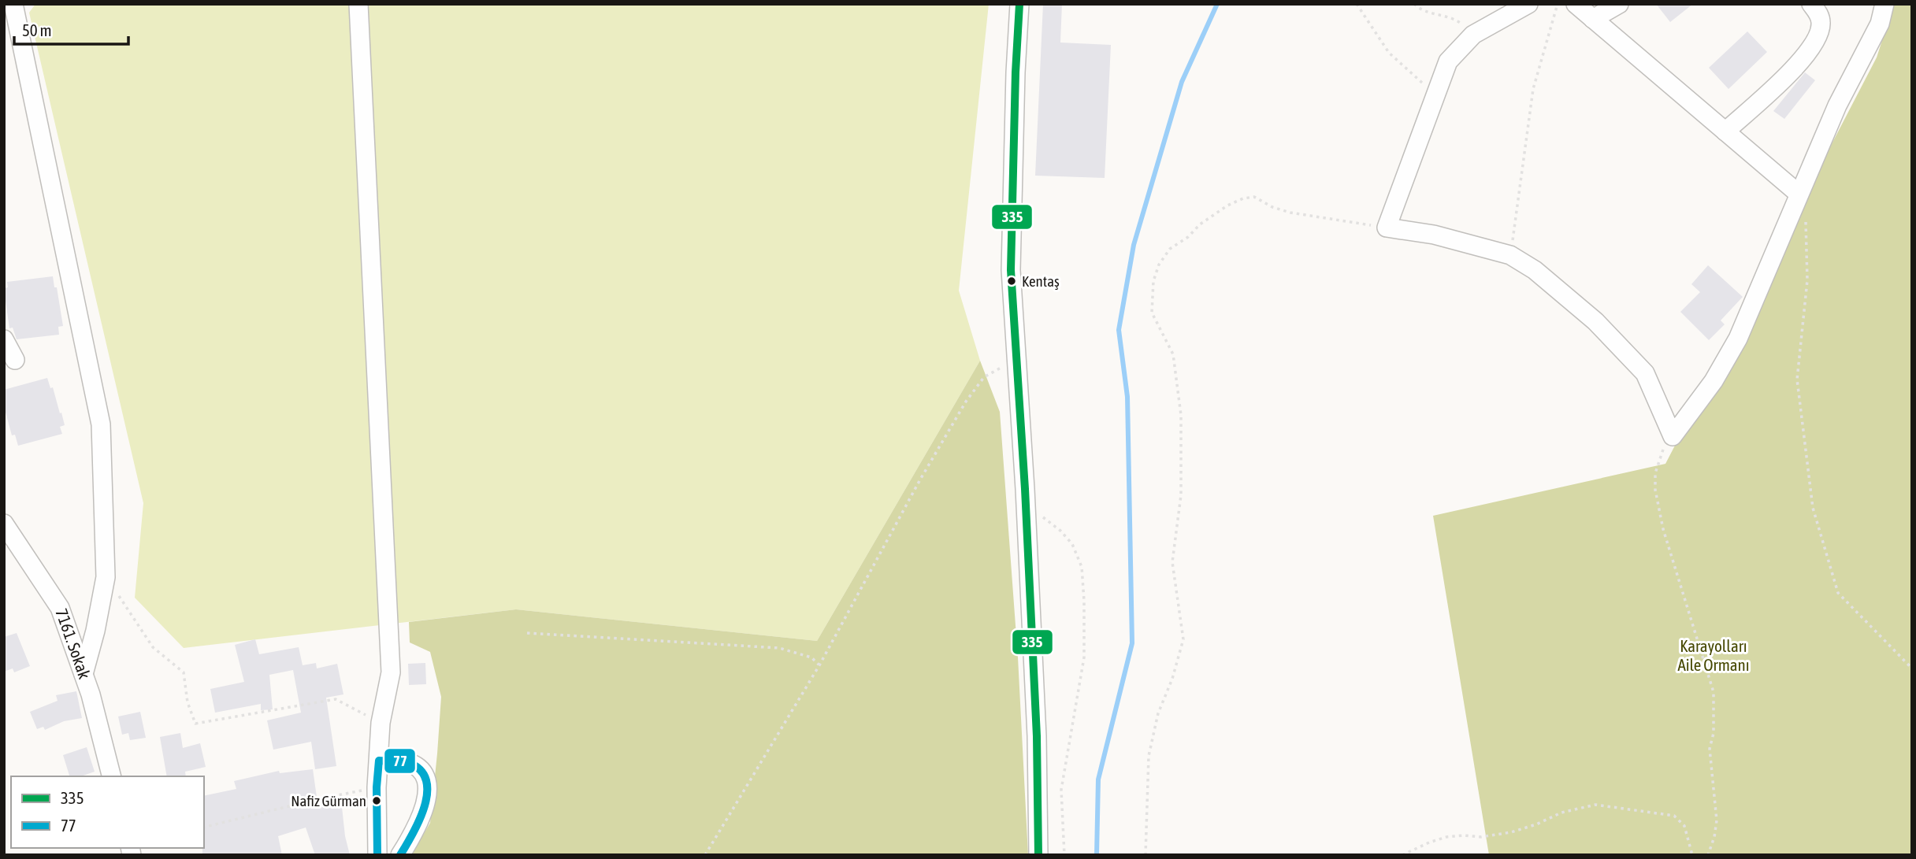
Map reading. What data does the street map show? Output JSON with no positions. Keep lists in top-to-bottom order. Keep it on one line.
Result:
{"streets":{"street":["7161. Sokak"]},"parks":["Karayolları Aile Ormanı"],"places":["Kentaş","Nafiz Gürman"],"lines":["transit line 335","transit line 77"],"legend":["335","77"],"scale_bar":"50 m"}
